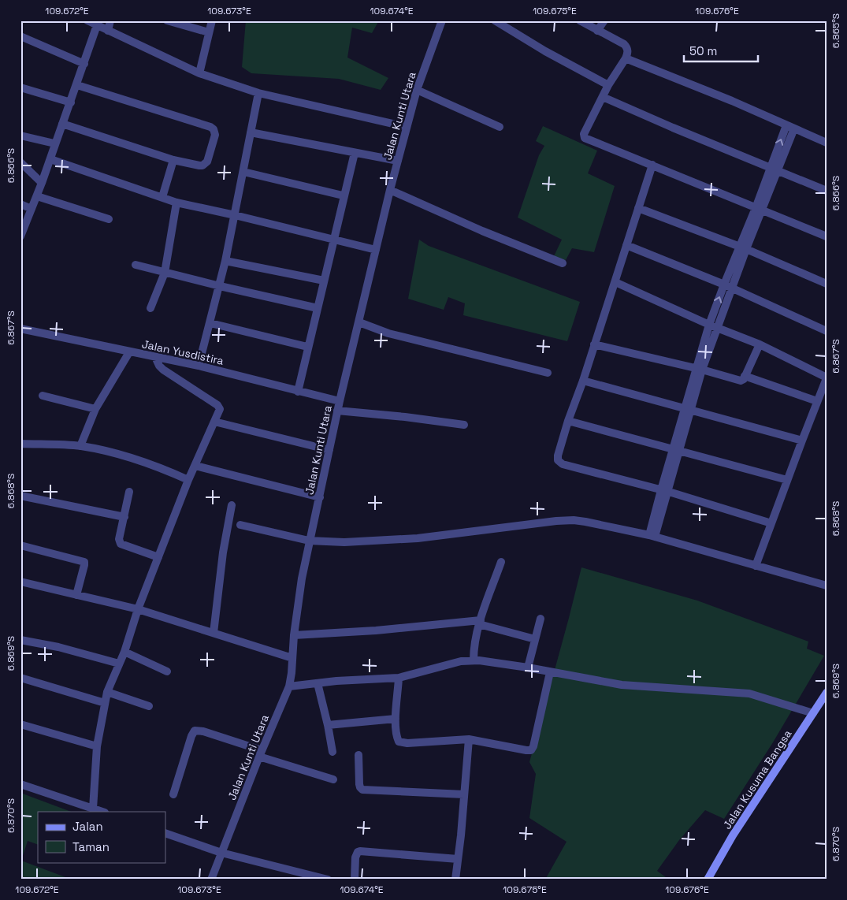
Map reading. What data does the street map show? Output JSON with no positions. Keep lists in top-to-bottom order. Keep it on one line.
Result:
{"streets":{"street":["Jalan Kunti Utara","Jalan Yusdistira","Jalan Kusuma Bangsa"]},"crossings":[["Jalan Kunti Utara","Jalan Yusdistira"]],"legend":["Jalan","Taman"],"scale_bar":"50 m","coordinates":["109.672°E","109.673°E","109.674°E","109.675°E","109.676°E","6.865°S","6.866°S","6.867°S","6.868°S","6.869°S","6.870°S"]}
